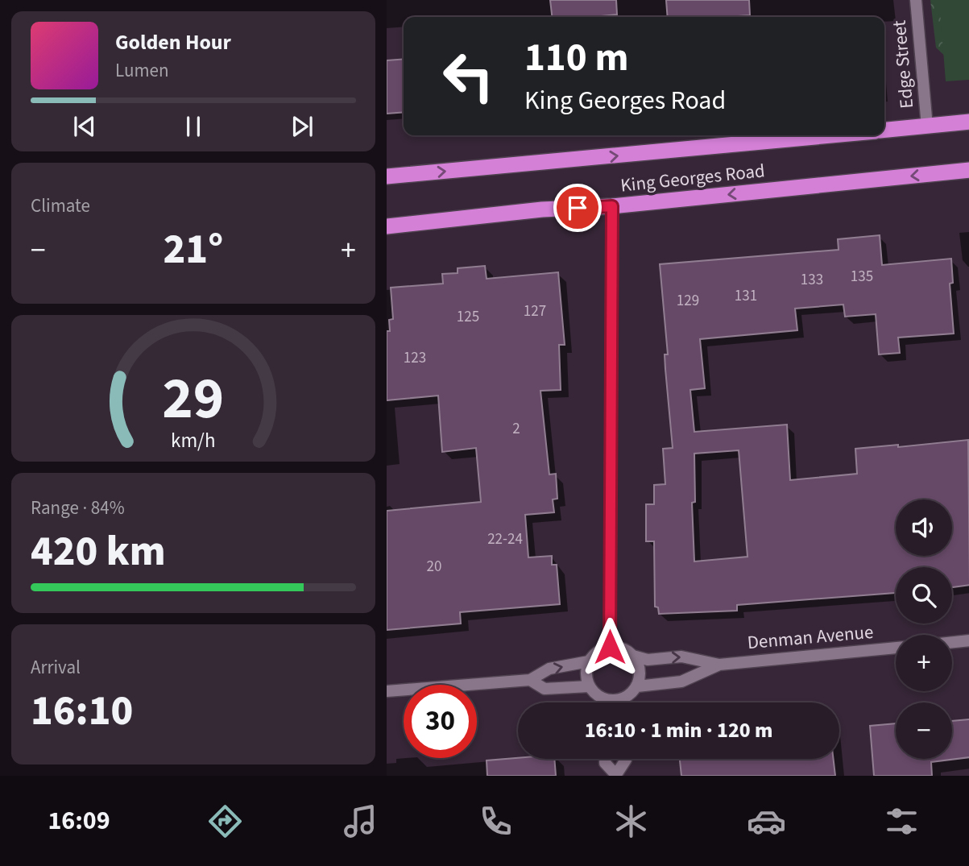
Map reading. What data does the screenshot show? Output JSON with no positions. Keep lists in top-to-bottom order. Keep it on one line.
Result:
{"streets":{"highway":["King Georges Road"],"street":["Edge Street","Denman Avenue"]},"house_numbers":["135","133","131","129","127","125","123","2","22-24","20"],"page":{"turn":["110 m","King Georges Road"],"song":["Golden Hour","Lumen"],"tile":["Climate",["Range · 84%","420 km"],["Arrival","16:10"]],"heat":["−","21°","+"],"map_buttons":["+","−"],"limit":"30","trip":"16:10 · 1 min · 120 m","tabs":"16:09","gauge":["29","km/h"]}}
